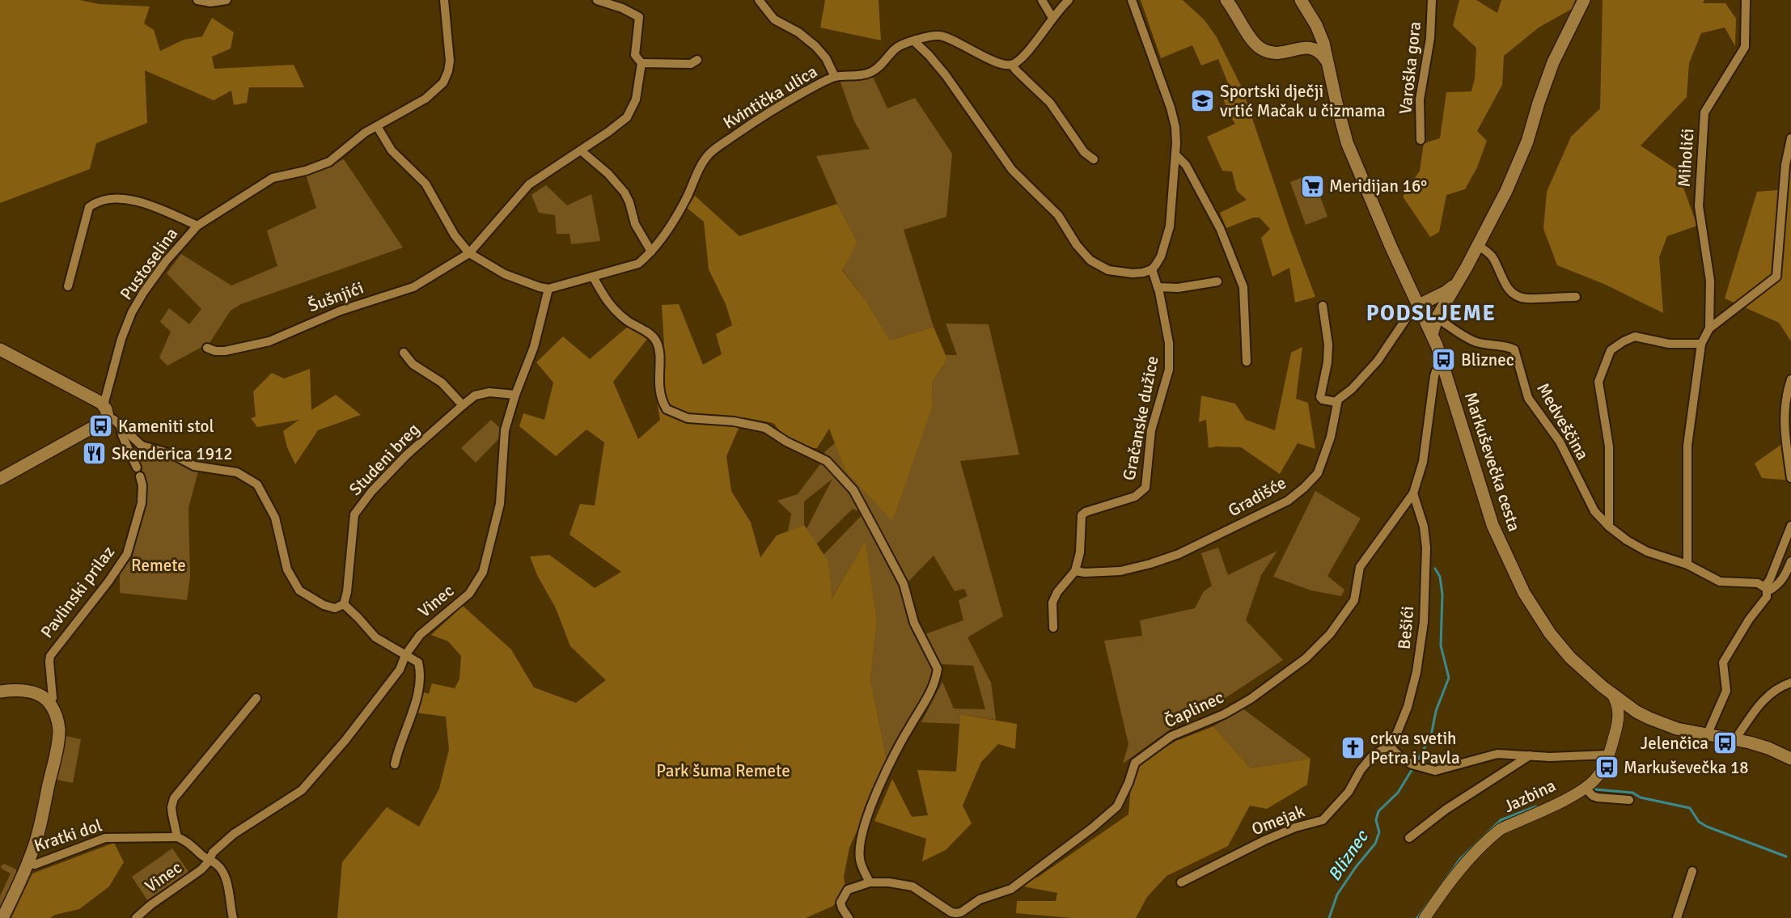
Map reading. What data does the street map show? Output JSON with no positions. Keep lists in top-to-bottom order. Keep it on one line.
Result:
{"streets":{"main road":["Markuševečka cesta"],"street":["Varoška gora","Kvintička ulica","Miholići","Pustoselina","Šušnjići","Gračanske dužice","Medveščina","Studeni breg","Gradišće","Pavlinski prilaz","Vinec","Bešići","Čaplinec","Jazbina","Omejak","Kratki dol"]},"crossings":[["Kvintička ulica","Vinec"],["Miholići","Medveščina"],["Gračanske dužice","Gradišće"],["Studeni breg","Vinec"],["Markuševečka cesta","Jazbina"],["Vinec","Kratki dol"],["Bešići","Čaplinec"],["Bešići","Omejak"]],"districts":["PODSLJEME"],"water":["Bliznec"],"parks":["Remete","Park šuma Remete"],"places":{"school or university":["Sportski dječji vrtić Mačak u čizmama"],"supermarket":["Meridijan 16°"],"bus stop":["Bliznec","Kameniti stol","Jelenčica","Markuševečka 18"],"restaurant":["Skenderica 1912"],"church":["crkva svetih Petra i Pavla"]}}
